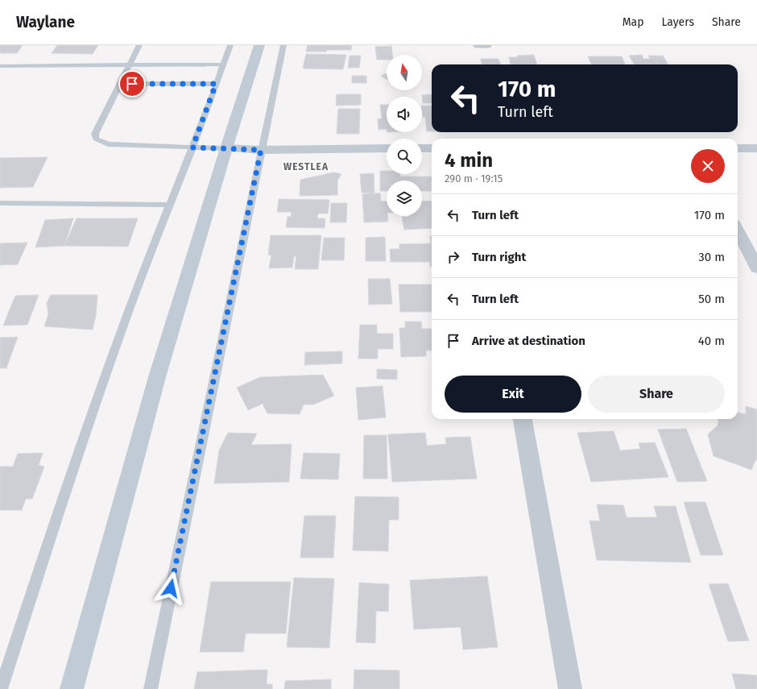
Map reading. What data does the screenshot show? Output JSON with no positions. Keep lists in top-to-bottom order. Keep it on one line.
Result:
{"districts":["WESTLEA"],"north":"top","page":{"header":"Waylane","nav":["Map","Layers","Share"],"turn":["170 m","Turn left"],"heading":["4 min","290 m · 19:15"],"list":[{"name":"Turn left","value":"170 m"},{"name":"Turn right","value":"30 m"},{"name":"Turn left","value":"50 m"},{"name":"Arrive at destination","value":"40 m"}],"buttons":["Exit","Share"]}}
